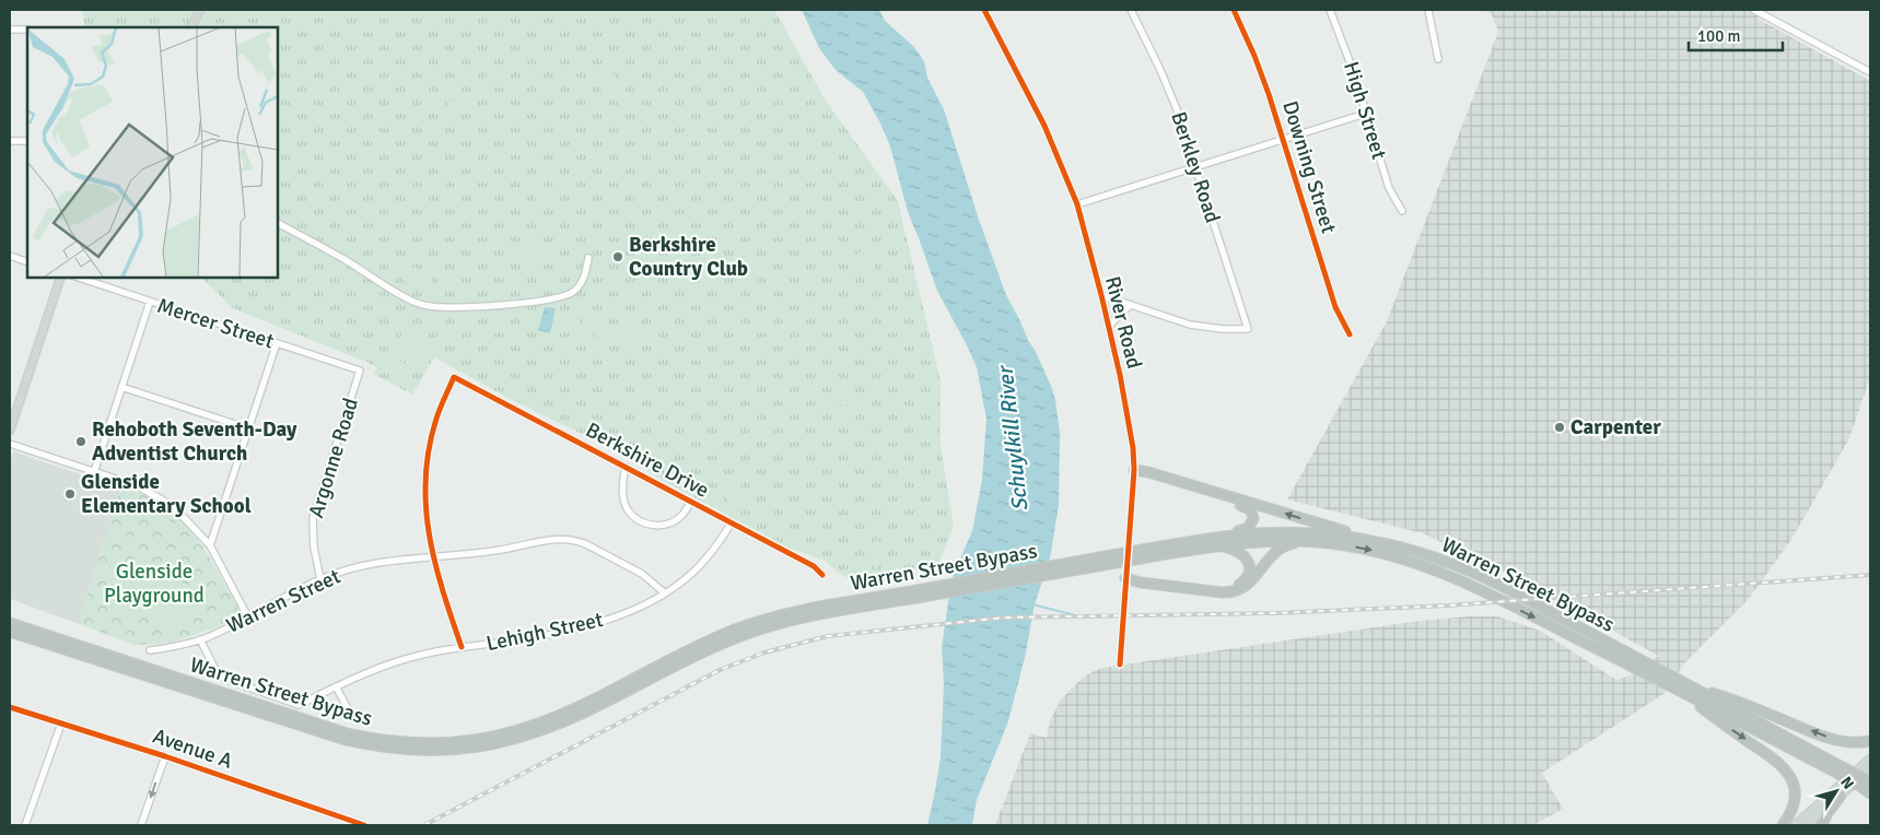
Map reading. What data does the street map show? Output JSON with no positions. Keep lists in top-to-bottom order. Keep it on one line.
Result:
{"streets":{"highway":["Warren Street Bypass"],"street":["High Street","Berkley Road","Downing Street","River Road","Mercer Street","Argonne Road","Berkshire Drive","Warren Street","Lehigh Street","Avenue A"]},"crossings":[["Mercer Street","Argonne Road"],["Argonne Road","Warren Street"],["Berkshire Drive","Warren Street"],["Berkshire Drive","Lehigh Street"],["Warren Street","Lehigh Street"]],"water":["Schuylkill River"],"parks":["Glenside Playground"],"places":["Berkshire Country Club","Carpenter","Rehoboth Seventh-Day Adventist Church","Glenside Elementary School"],"scale_bar":"100 m","north":"top right"}
